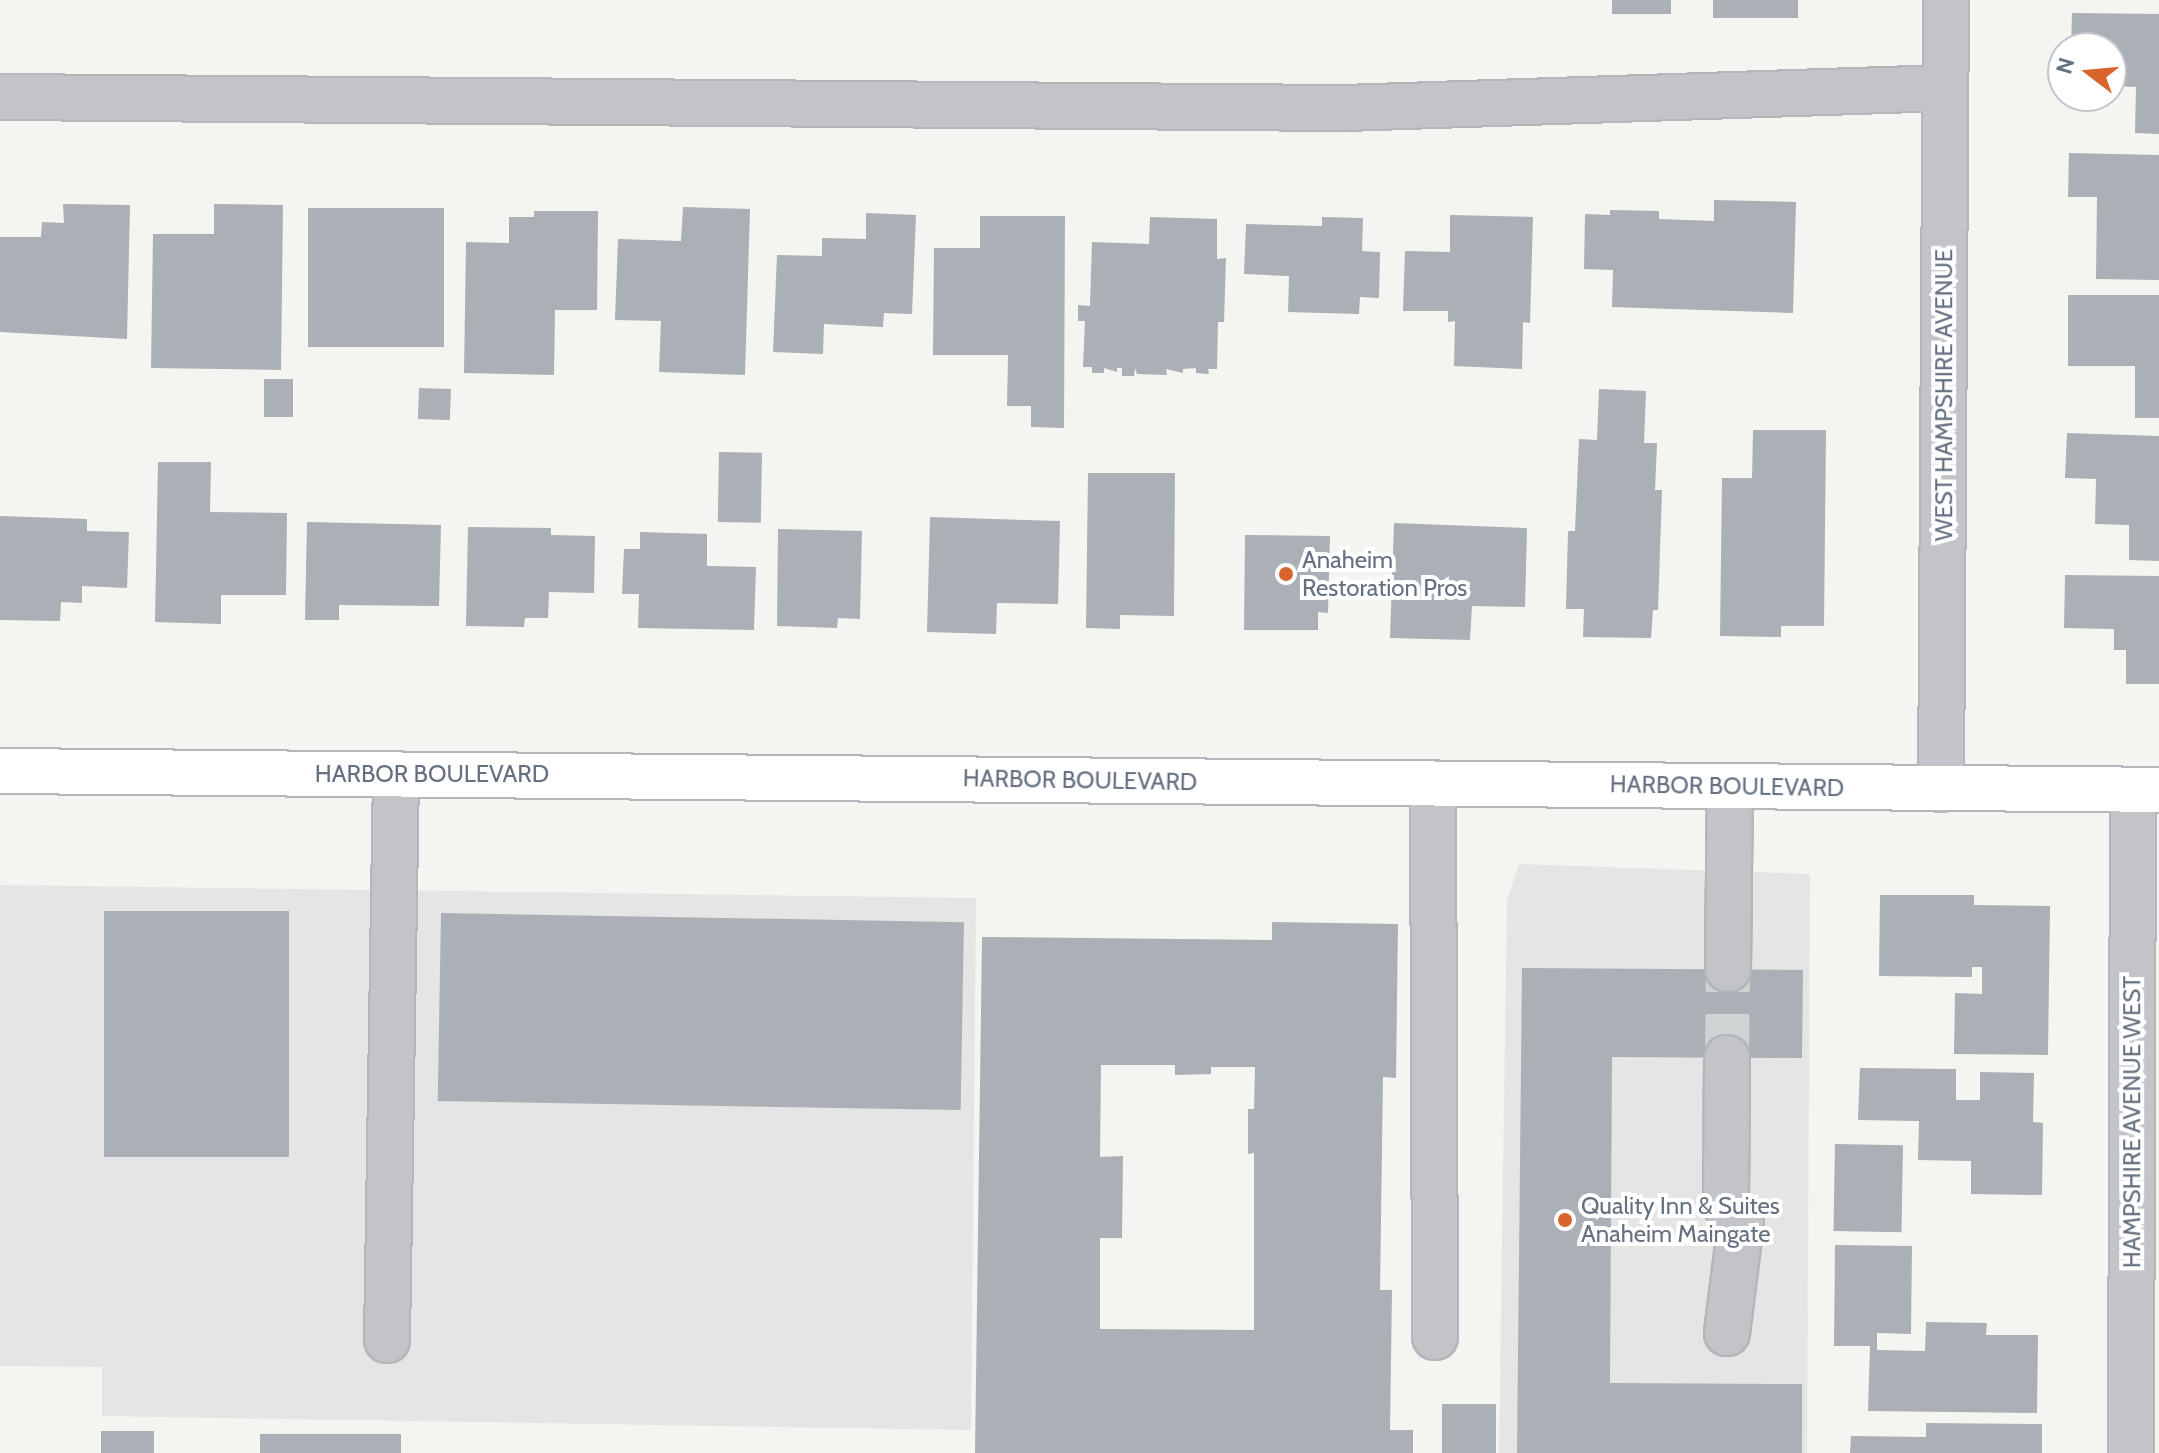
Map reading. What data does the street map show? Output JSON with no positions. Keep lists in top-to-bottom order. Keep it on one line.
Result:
{"streets":{"main road":["HARBOR BOULEVARD"],"street":["WEST HAMPSHIRE AVENUE","HAMPSHIRE AVENUE WEST"]},"crossings":[["WEST HAMPSHIRE AVENUE","HARBOR BOULEVARD"],["HARBOR BOULEVARD","HAMPSHIRE AVENUE WEST"]],"places":["Anaheim Restoration Pros","Quality Inn & Suites Anaheim Maingate"],"north":"left"}
